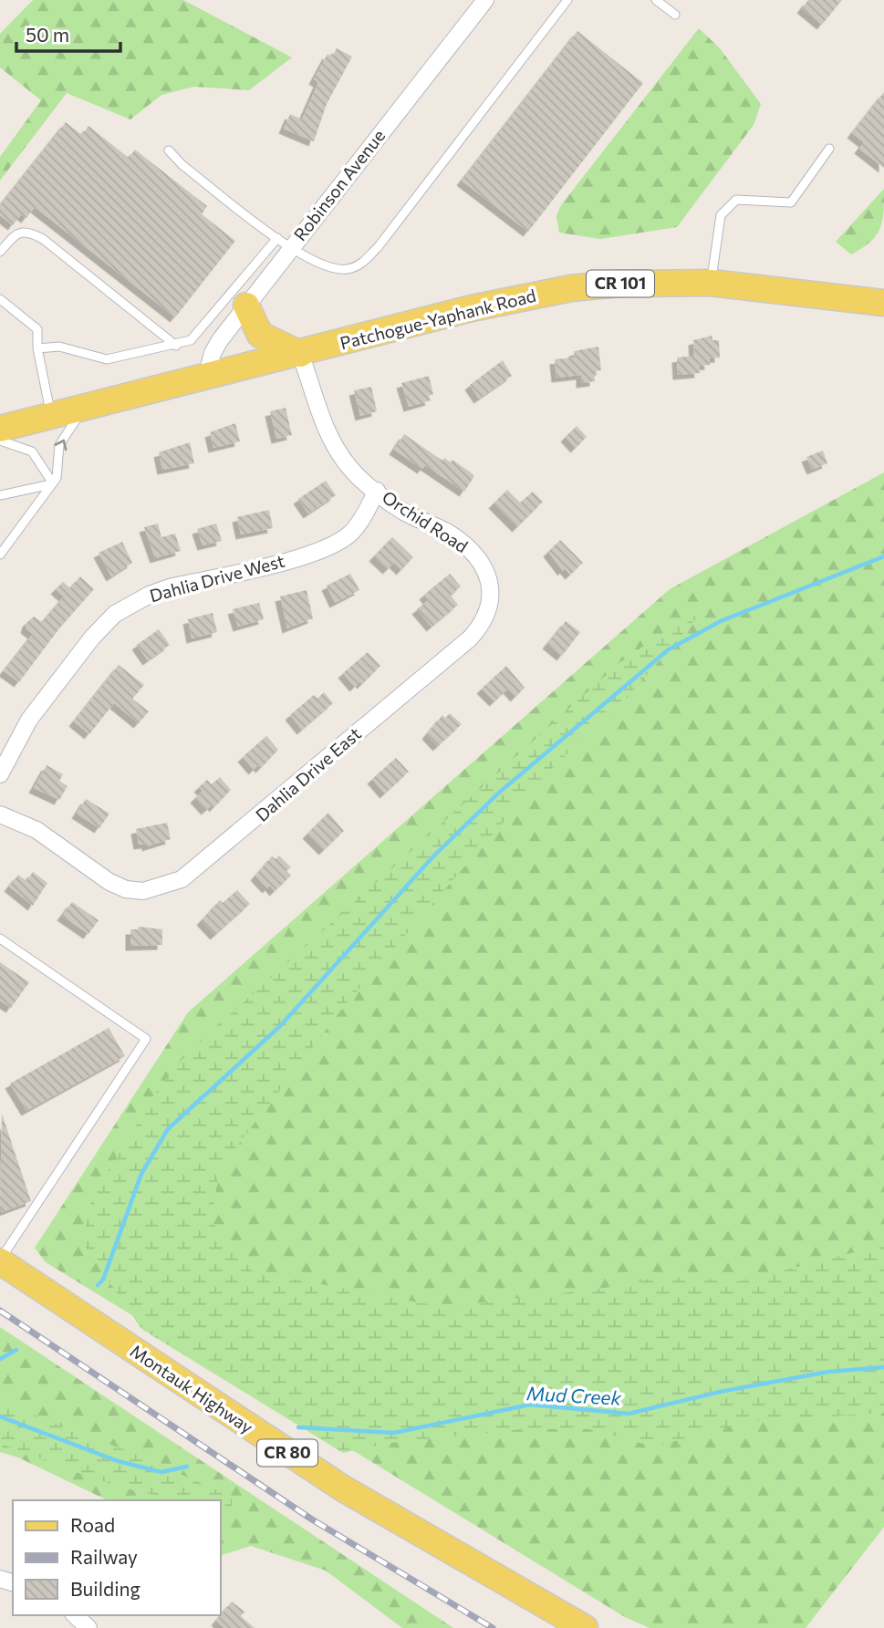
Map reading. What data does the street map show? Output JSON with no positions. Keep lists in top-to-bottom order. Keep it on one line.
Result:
{"streets":{"main road":["CR 101","Patchogue-Yaphank Road","Montauk Highway","CR 80"],"street":["Robinson Avenue","Orchid Road","Dahlia Drive West","Dahlia Drive East"]},"crossings":[["Robinson Avenue","Patchogue-Yaphank Road"],["Patchogue-Yaphank Road","Orchid Road"],["Orchid Road","Dahlia Drive West"],["Orchid Road","Dahlia Drive East"]],"water":["Mud Creek"],"legend":["Road","Railway","Building"],"scale_bar":"50 m"}
